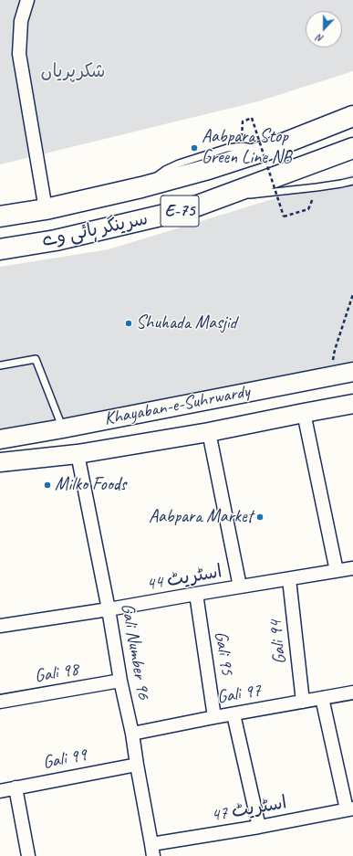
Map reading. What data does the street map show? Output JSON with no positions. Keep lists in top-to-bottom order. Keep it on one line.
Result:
{"streets":{"highway":["E-75","سرینگر ہائی وے"],"main road":["Khayaban-e-Suhrwardy"],"street":["اسٹریٹ 44","Gali 94","Gali Number 96","Gali 95","Gali 98","Gali 97","Gali 99","اسٹریٹ 47"]},"crossings":[["Khayaban-e-Suhrwardy","Gali Number 96"],["اسٹریٹ 44","Gali 94"],["اسٹریٹ 44","Gali Number 96"],["اسٹریٹ 44","Gali 95"],["Gali 94","Gali 97"],["Gali Number 96","Gali 98"],["Gali Number 96","Gali 97"],["Gali Number 96","Gali 99"],["Gali Number 96","اسٹریٹ 47"],["Gali 95","Gali 97"]],"parks":["شکرپریاں"],"places":["Aabpara Stop Green Line NB","Shuhada Masjid","Milko Foods","Aabpara Market"],"north":"bottom"}
